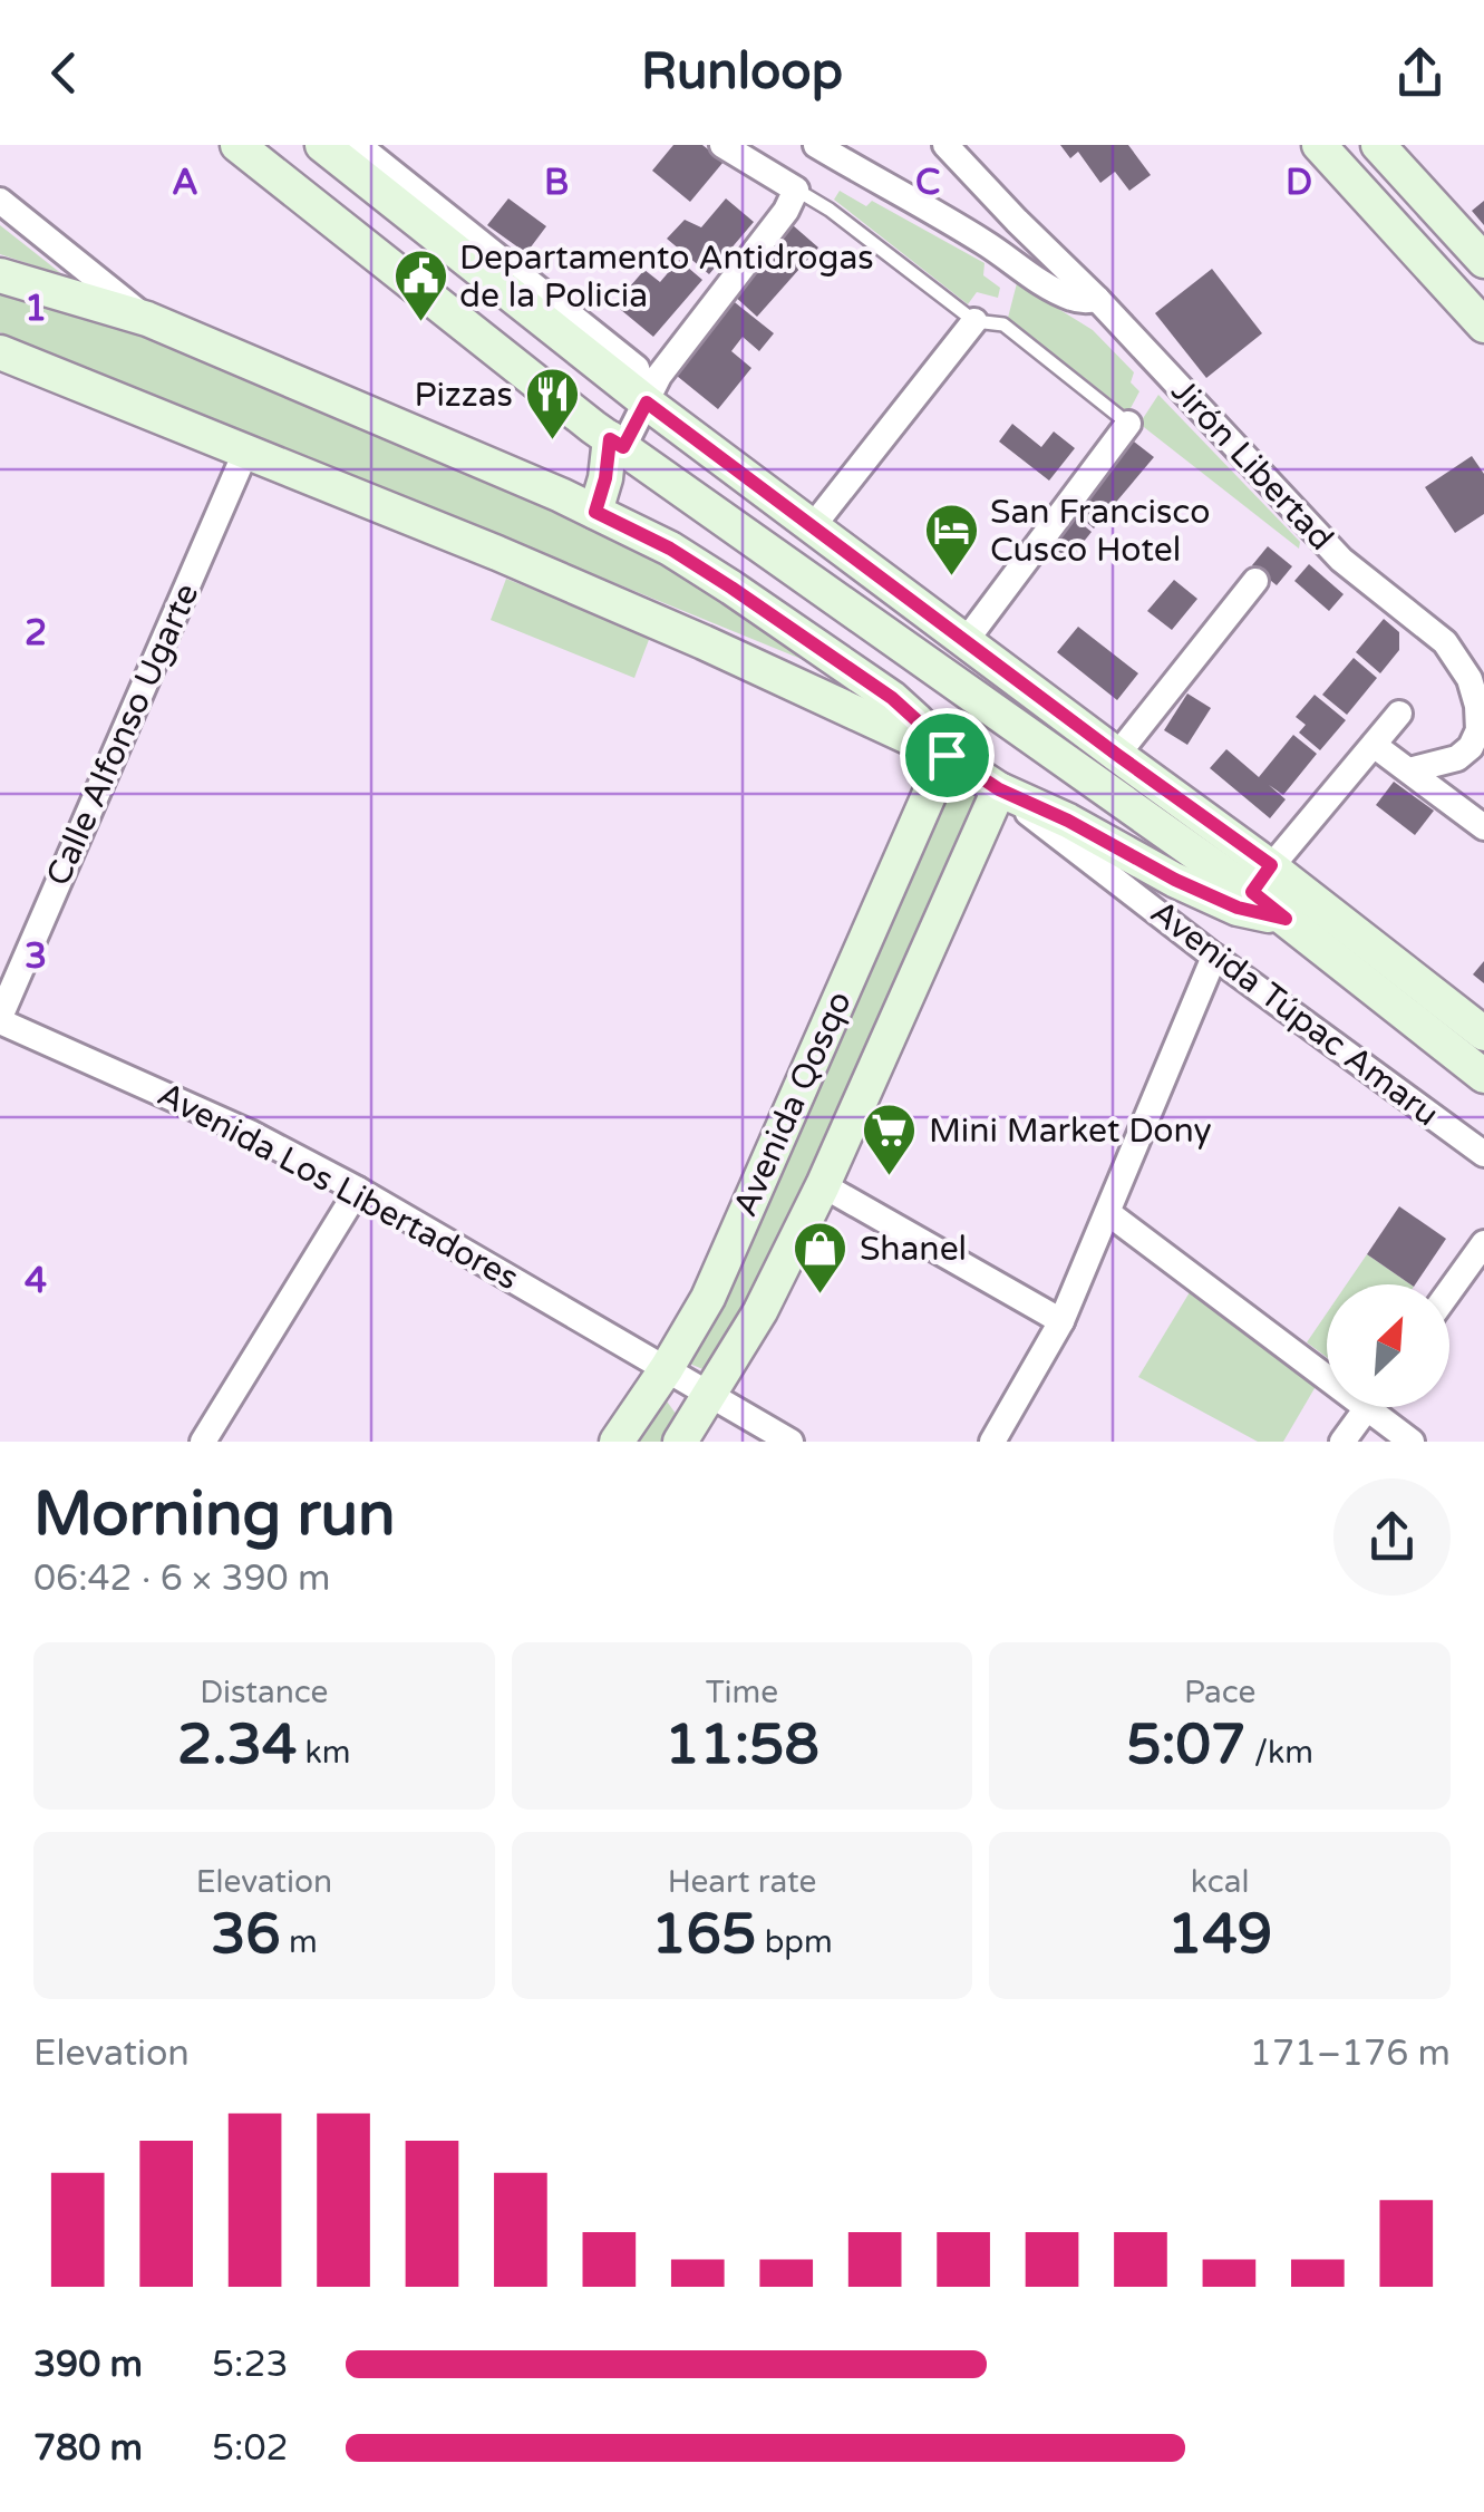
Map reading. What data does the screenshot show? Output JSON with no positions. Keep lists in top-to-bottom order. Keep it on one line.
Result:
{"streets":{"main road":["Avenida Túpac Amaru","Avenida Qosqo"],"street":["Jirón Libertad","Calle Alfonso Ugarte","Avenida Los Libertadores"]},"crossings":[["Calle Alfonso Ugarte","Avenida Los Libertadores"],["Avenida Túpac Amaru","Avenida Qosqo"],["Avenida Qosqo","Avenida Los Libertadores"]],"places":{"public building":["Departamento Antidrogas de la Policia"],"restaurant":["Pizzas"],"hotel":["San Francisco Cusco Hotel"],"supermarket":["Mini Market Dony"],"shop":["Shanel"]},"north":"top right","page":{"header":"Runloop","heading":["Morning run","06:42 · 6 × 390 m"],"stats":[["Distance","2.34 km"],["Time","11:58"],["Pace","5:07 /km"],["Elevation","36 m"],["Heart rate","165 bpm"],["kcal","149"]],"chart":["Elevation","171–176 m"],"list":[{"name":"390 m","note":"5:23"},{"name":"780 m","note":"5:02"}]},"grid":{"columns":["A","B","C","D"],"rows":["1","2","3","4"]}}
